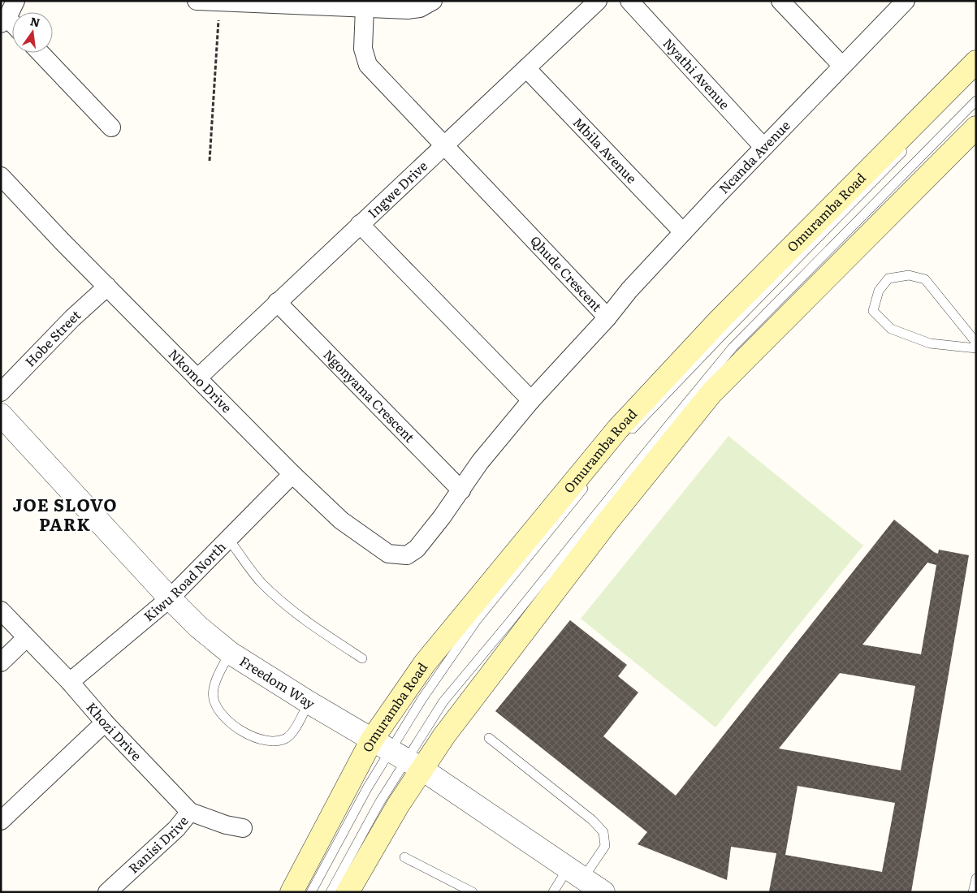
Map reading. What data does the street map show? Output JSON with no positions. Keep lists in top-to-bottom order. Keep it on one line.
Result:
{"streets":{"main road":["Omuramba Road"],"street":["Nyathi Avenue","Mbila Avenue","Ncanda Avenue","Ingwe Drive","Qhude Crescent","Hobe Street","Nkomo Drive","Ngonyama Crescent","Kiwu Road North","Freedom Way","Khozi Drive","Ranisi Drive"]},"crossings":[["Nyathi Avenue","Ncanda Avenue"],["Mbila Avenue","Ncanda Avenue"],["Mbila Avenue","Ingwe Drive"],["Ncanda Avenue","Qhude Crescent"],["Ingwe Drive","Qhude Crescent"],["Ingwe Drive","Nkomo Drive"],["Ingwe Drive","Ngonyama Crescent"],["Omuramba Road","Freedom Way"],["Hobe Street","Nkomo Drive"],["Nkomo Drive","Ngonyama Crescent"],["Nkomo Drive","Kiwu Road North"],["Kiwu Road North","Freedom Way"],["Kiwu Road North","Khozi Drive"],["Khozi Drive","Ranisi Drive"]],"districts":["JOE SLOVO PARK"],"north":"top"}
